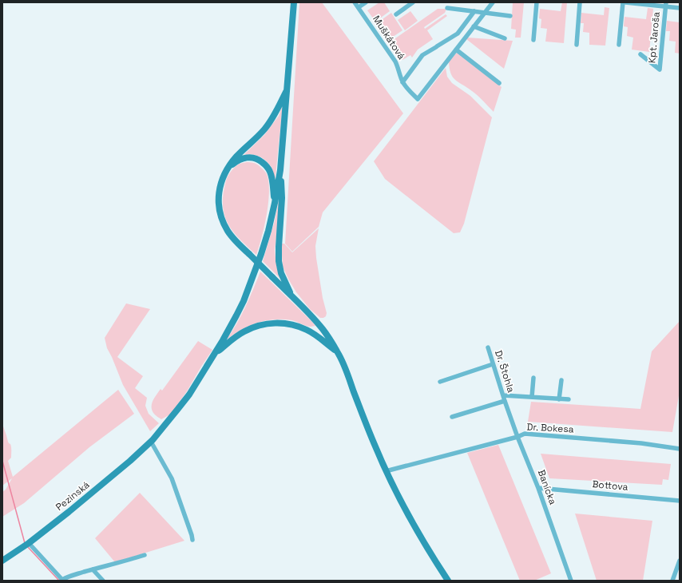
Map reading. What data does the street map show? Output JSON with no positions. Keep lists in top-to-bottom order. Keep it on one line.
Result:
{"streets":{"main road":["Pezinská"],"street":["Muškátová","Kpt. Jaroša","Dr. Štohla","Dr. Bokesa","Bottova","Banícka"]},"crossings":[["Dr. Štohla","Banícka"],["Dr. Bokesa","Banícka"],["Bottova","Banícka"]]}
